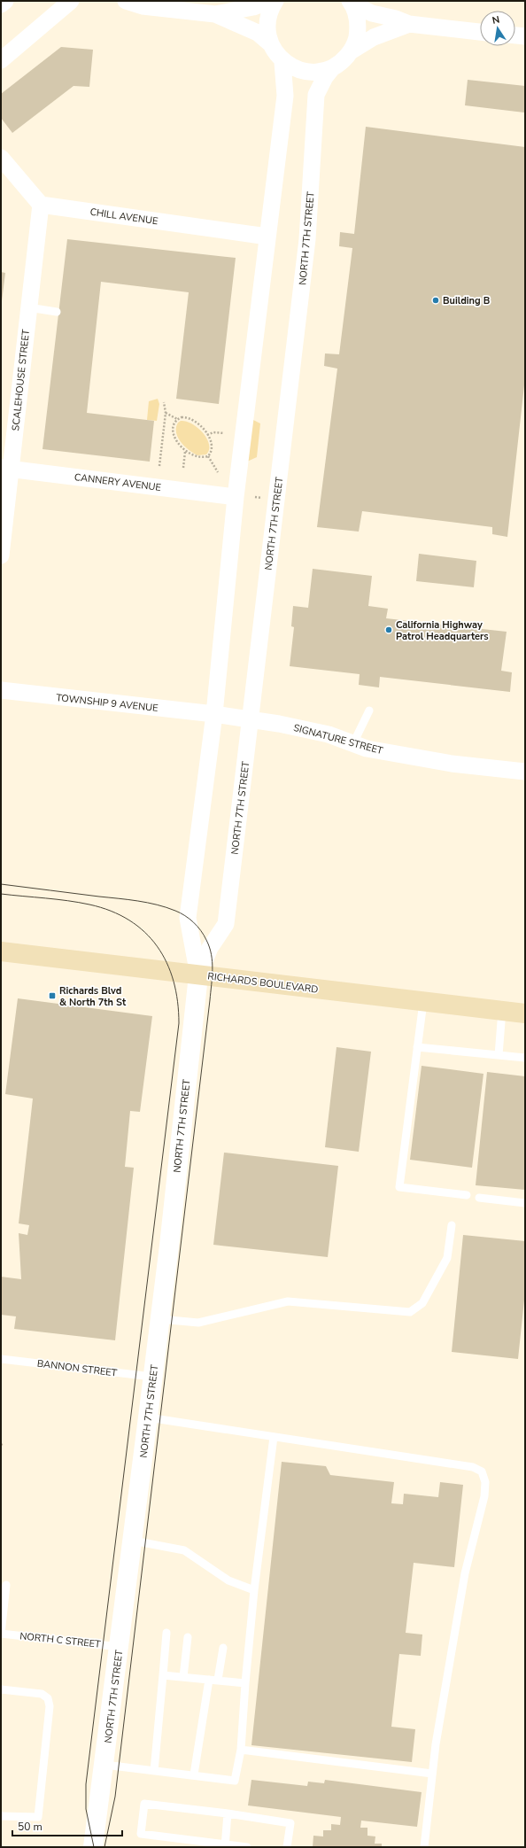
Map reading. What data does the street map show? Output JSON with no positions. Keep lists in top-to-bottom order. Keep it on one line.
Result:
{"streets":{"main road":["NORTH 7TH STREET","RICHARDS BOULEVARD"],"street":["CHILL AVENUE","SCALEHOUSE STREET","CANNERY AVENUE","TOWNSHIP 9 AVENUE","SIGNATURE STREET"],"lane":["BANNON STREET","NORTH C STREET"]},"crossings":[["CHILL AVENUE","NORTH 7TH STREET"],["CHILL AVENUE","SCALEHOUSE STREET"],["NORTH 7TH STREET","CANNERY AVENUE"],["NORTH 7TH STREET","TOWNSHIP 9 AVENUE"],["NORTH 7TH STREET","SIGNATURE STREET"],["NORTH 7TH STREET","RICHARDS BOULEVARD"],["NORTH 7TH STREET","BANNON STREET"],["NORTH 7TH STREET","NORTH C STREET"],["SCALEHOUSE STREET","CANNERY AVENUE"],["TOWNSHIP 9 AVENUE","SIGNATURE STREET"]],"places":{"other":["Building B","California Highway Patrol Headquarters"],"transit":["Richards Blvd & North 7th St"]},"scale_bar":"50 m","north":"top"}
